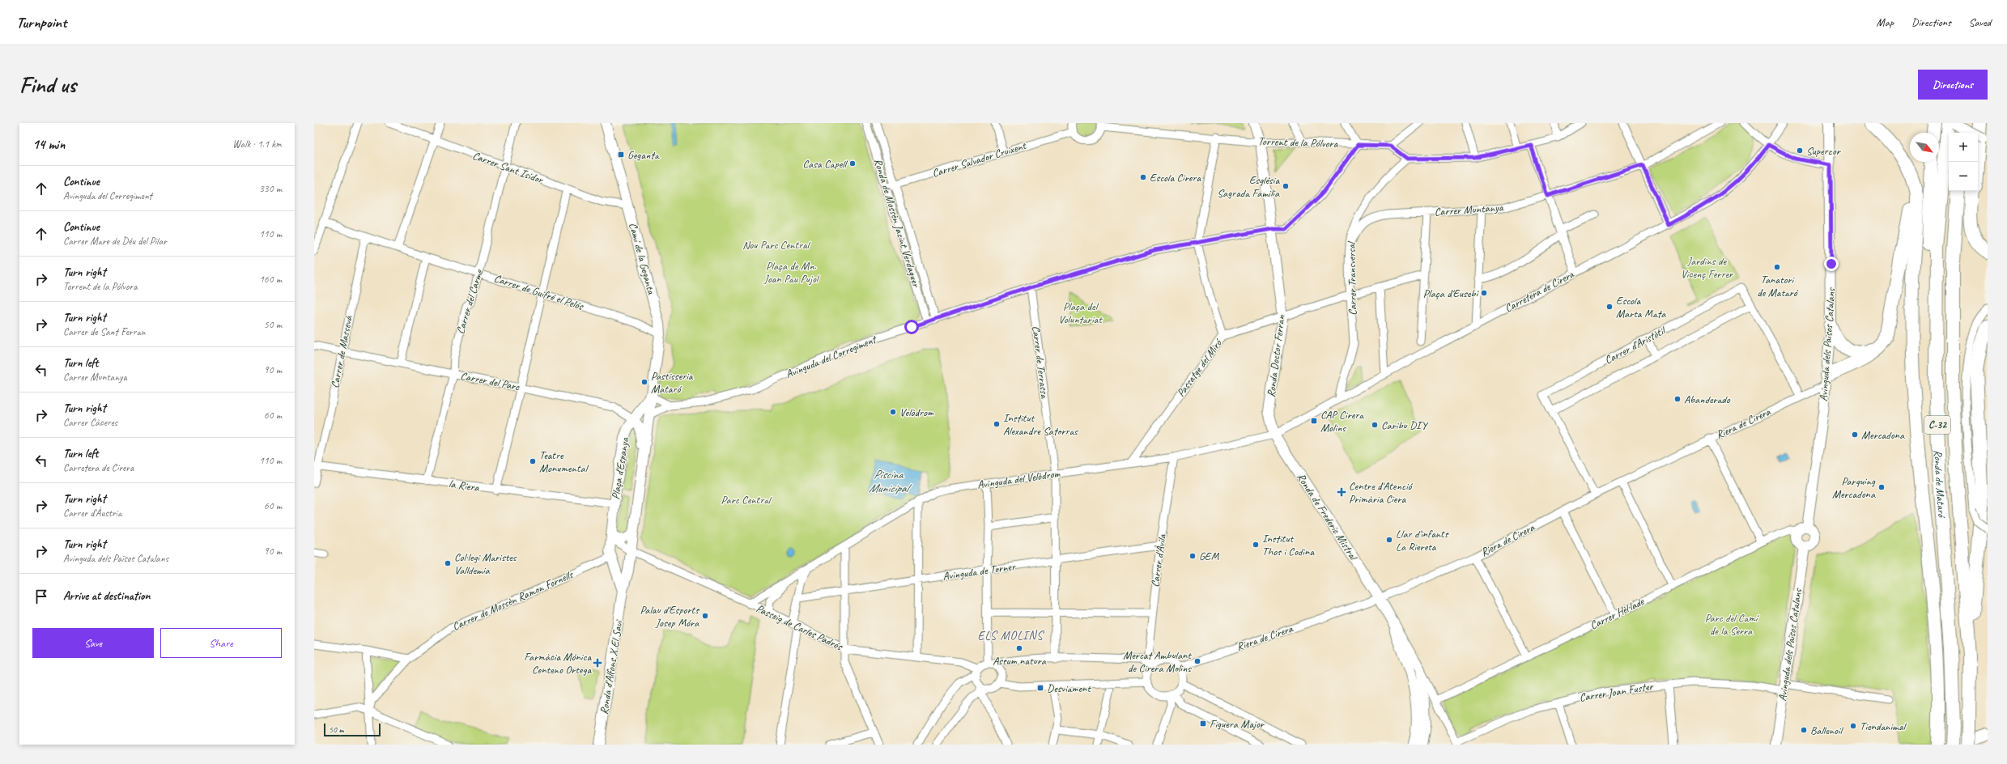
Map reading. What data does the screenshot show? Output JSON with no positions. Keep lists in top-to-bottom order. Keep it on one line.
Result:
{"streets":{"highway":["C-32","Ronda de Mataró"],"street":["Torrent de la Pólvora","Carrer Salvador Cruixent","Carrer Sant Isidor","Carrer Muntanya","Ronda de Mossèn Jacint Verdaguer","Camí de la Geganta","Carrer Transversal","Carretera de Cirera","Carrer de Guifré el Pelós","Carrer del Carme","Avinguda dels Països Catalans","Carrer d'Aristòtil","Carrer de Massevà","Ronda Doctor Ferran","Avinguda del Corregiment","Carrer de Terrassa","Passatge del Miró","Carrer del Parc","Riera de Cirera","Plaça d'Espanya","Avinguda del Velòdrom","la Riera","Ronda de Frederic Mistral","Carrer d'Àvila","Avinguda de Torner","Carrer de Mossèn Ramon Fornells","Carrer Hèl·lade","Passeig de Carles Padrós","Ronda d'Alfons X El Savi","Carrer Joan Fuster"]},"crossings":[["Torrent de la Pólvora","Ronda Doctor Ferran"],["Torrent de la Pólvora","Avinguda del Corregiment"],["Carrer Salvador Cruixent","Ronda de Mossèn Jacint Verdaguer"],["Carrer Sant Isidor","Camí de la Geganta"],["Carrer Sant Isidor","Carrer del Carme"],["Carrer Muntanya","Carrer Transversal"],["Ronda de Mossèn Jacint Verdaguer","Avinguda del Corregiment"],["Camí de la Geganta","Carrer de Guifré el Pelós"],["Camí de la Geganta","Plaça d'Espanya"],["Carrer Transversal","Carretera de Cirera"],["Carretera de Cirera","Ronda Doctor Ferran"],["Carretera de Cirera","Avinguda del Velòdrom"],["Carretera de Cirera","Ronda de Frederic Mistral"],["Carrer de Guifré el Pelós","Carrer del Carme"],["Carrer de Guifré el Pelós","Carrer de Massevà"],["Carrer del Carme","Carrer del Parc"],["Carrer del Carme","la Riera"],["Avinguda dels Països Catalans","Riera de Cirera"],["Avinguda dels Països Catalans","Carrer Hèl·lade"],["Avinguda dels Països Catalans","Carrer Joan Fuster"],["Carrer d'Aristòtil","Riera de Cirera"],["Carrer de Massevà","Carrer del Parc"],["Carrer de Massevà","la Riera"],["Ronda Doctor Ferran","Avinguda del Corregiment"],["Ronda Doctor Ferran","Avinguda del Velòdrom"],["Ronda Doctor Ferran","Ronda de Frederic Mistral"],["Avinguda del Corregiment","Carrer de Terrassa"],["Avinguda del Corregiment","Passatge del Miró"],["Avinguda del Corregiment","Plaça d'Espanya"],["Carrer de Terrassa","Avinguda del Velòdrom"],["Carrer de Terrassa","Avinguda de Torner"],["Passatge del Miró","Avinguda del Velòdrom"],["Carrer del Parc","Plaça d'Espanya"],["Riera de Cirera","Ronda de Frederic Mistral"],["Riera de Cirera","Carrer d'Àvila"],["Plaça d'Espanya","la Riera"],["Plaça d'Espanya","Carrer de Mossèn Ramon Fornells"],["Plaça d'Espanya","Passeig de Carles Padrós"],["Plaça d'Espanya","Ronda d'Alfons X El Savi"],["Avinguda del Velòdrom","Ronda de Frederic Mistral"],["Avinguda del Velòdrom","Carrer d'Àvila"],["Avinguda del Velòdrom","Passeig de Carles Padrós"],["Carrer d'Àvila","Avinguda de Torner"]],"districts":["ELS MOLINS"],"water":["Piscina Municipal"],"parks":["Nou Parc Central","Jardins de Vicenç Ferrer","Plaça de Mn. Joan Pau Pujol","Plaça del Voluntariat","Parc Central","Parc del Camí de la Serra"],"places":{"other":["Supercor","Casa Capell","Escola Cirera","Església Sagrada Familia","Tanatori de Mataró","Plaça d'Eusebi","Escola Marta Mata","Pastisseria Mataró","Abanderado","Velòdrom","Institut Alexandre Satorras","Caribu DIY","Mercadona","Teatre Monumental","Parquing Mercadona","Llar d'infants La Riereta","Institut Thos i Codina","GEM","Col·legi Maristes Valldemia","Palau d'Esports Josep Móra","Assum natura","Mercat Ambulant de Cirera Molins","Tiendanimal","Ballenoil"],"transit":["Geganta","CAP Cirera Molins","Desviament","Figuera Major"],"health":["Centre d'Atenció Primària Ciera","Farmàcia Mónica Centeno Ortega"]},"scale_bar":"50 m","north":"bottom right","page":{"header":"Turnpoint","nav":["Map","Directions","Saved"],"buttons":["Directions",["Save","Share"]],"title":"Find us","heading":["14 min","Walk · 1.1 km"],"map_buttons":["+","−"],"list":[["Continue","Avinguda del Corregiment","330 m"],["Continue","Carrer Mare de Déu del Pilar","110 m"],["Turn right","Torrent de la Pólvora","160 m"],["Turn right","Carrer de Sant Ferran","50 m"],["Turn left","Carrer Muntanya","90 m"],["Turn right","Carrer Càceres","60 m"],["Turn left","Carretera de Cirera","110 m"],["Turn right","Carrer d'Àustria","60 m"],["Turn right","Avinguda dels Països Catalans","90 m"],"Arrive at destination"],"scale":"50 m"}}
